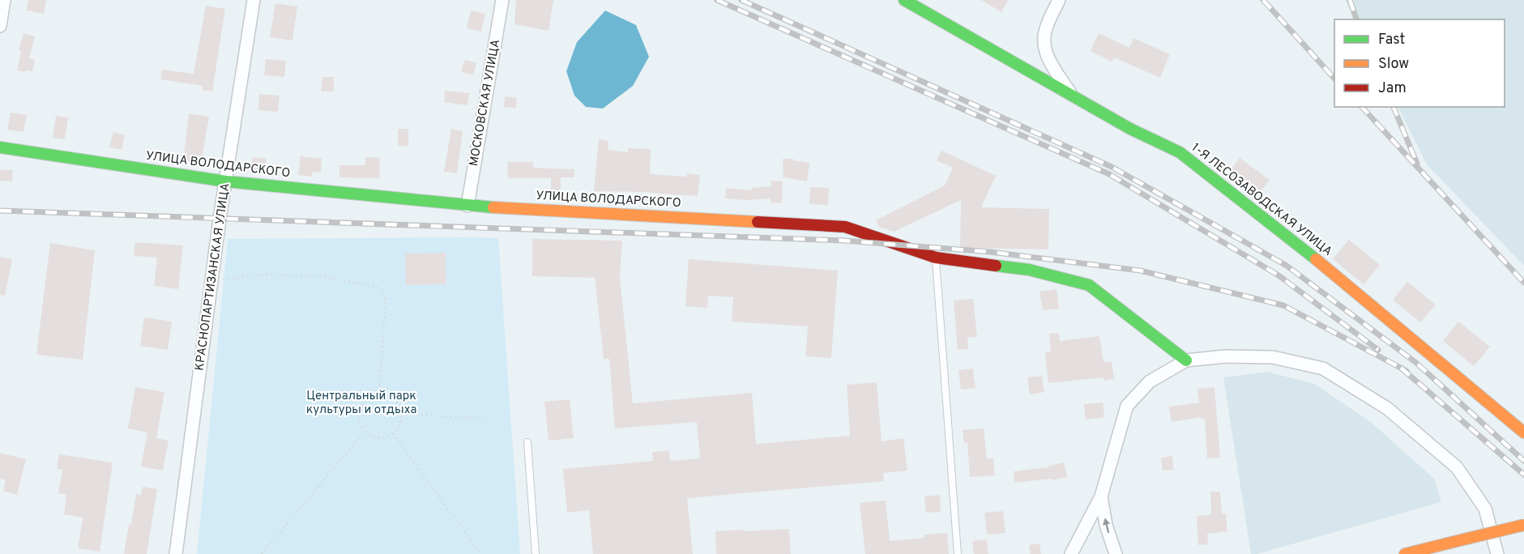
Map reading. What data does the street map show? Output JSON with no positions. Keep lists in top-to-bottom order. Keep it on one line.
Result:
{"streets":{"street":["МОСКОВСКАЯ УЛИЦА","УЛИЦА ВОЛОДАРСКОГО","1-Я ЛЕСОЗАВОДСКАЯ УЛИЦА","КРАСНОПАРТИЗАНСКАЯ УЛИЦА"]},"crossings":[["МОСКОВСКАЯ УЛИЦА","УЛИЦА ВОЛОДАРСКОГО"],["УЛИЦА ВОЛОДАРСКОГО","КРАСНОПАРТИЗАНСКАЯ УЛИЦА"]],"parks":["Центральный парк культуры и отдыха"],"legend":["Fast","Slow","Jam"]}
